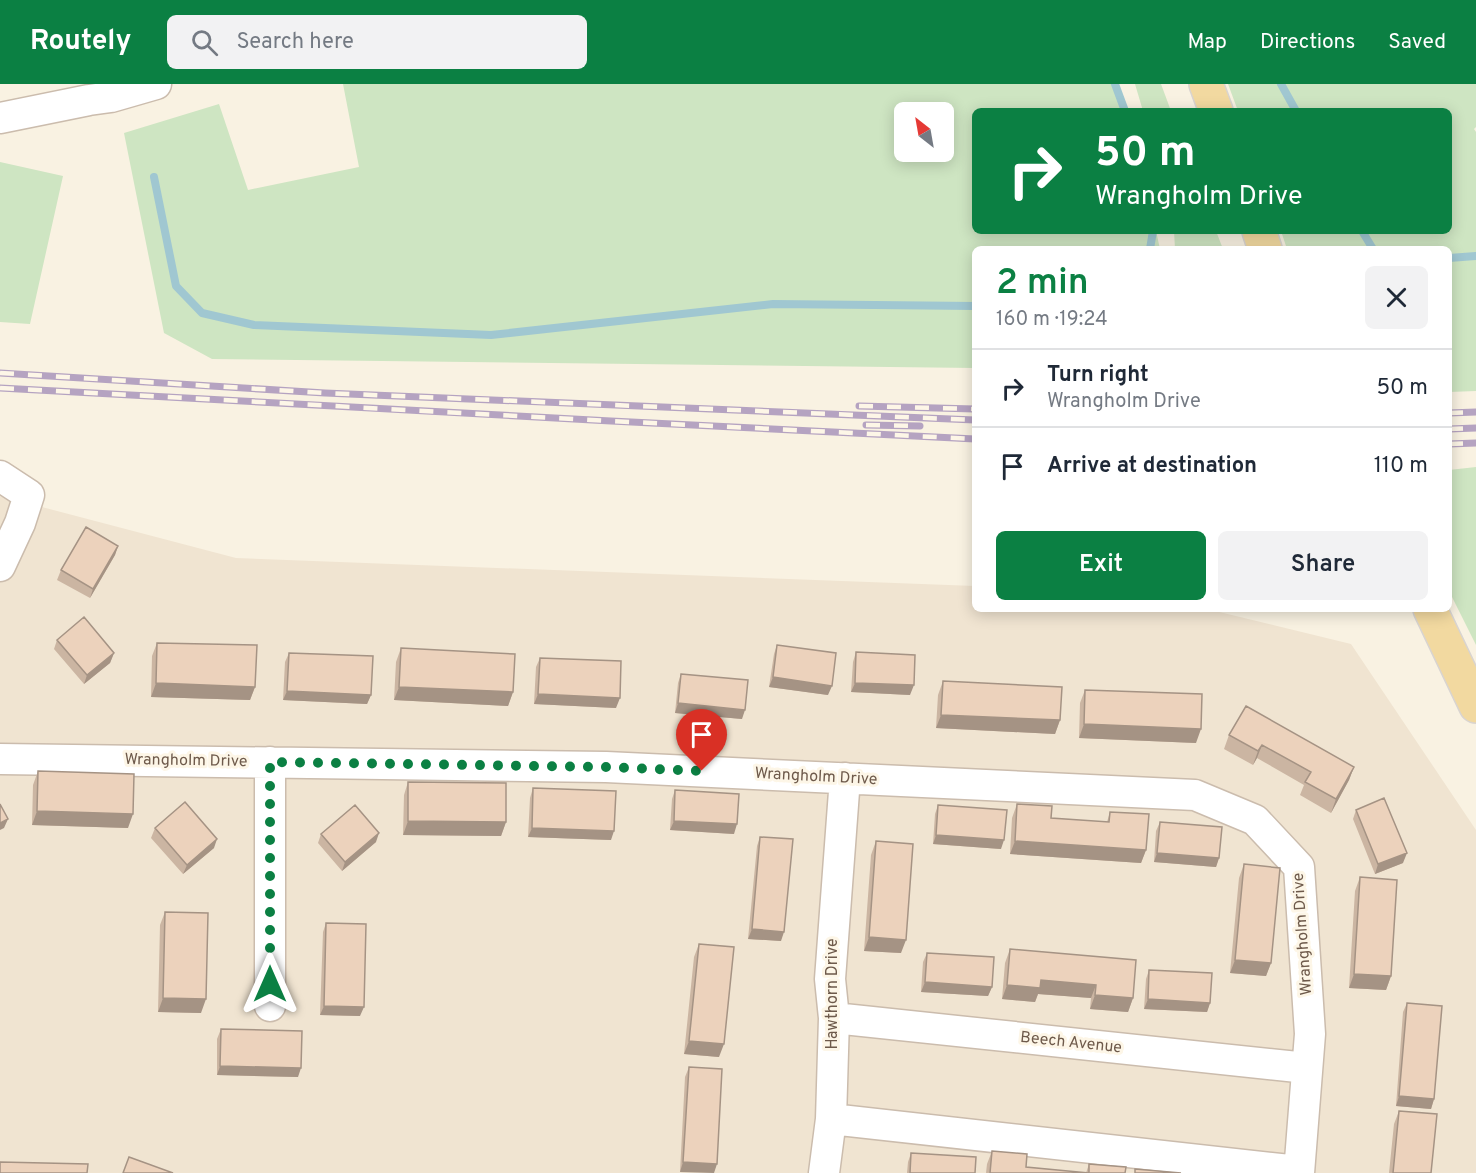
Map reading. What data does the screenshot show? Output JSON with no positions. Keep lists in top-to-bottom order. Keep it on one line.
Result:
{"streets":{"street":["Wrangholm Drive","Hawthorn Drive","Beech Avenue"]},"crossings":[["Wrangholm Drive","Hawthorn Drive"],["Wrangholm Drive","Beech Avenue"],["Hawthorn Drive","Beech Avenue"]],"north":"top left","page":{"header":"Routely","search":"Search here","nav":["Map","Directions","Saved"],"turn":["50 m","Wrangholm Drive"],"heading":["2 min","160 m · 19:24"],"list":[{"name":"Turn right","note":"Wrangholm Drive","value":"50 m"},{"name":"Arrive at destination","value":"110 m"}],"buttons":["Exit","Share"]}}
